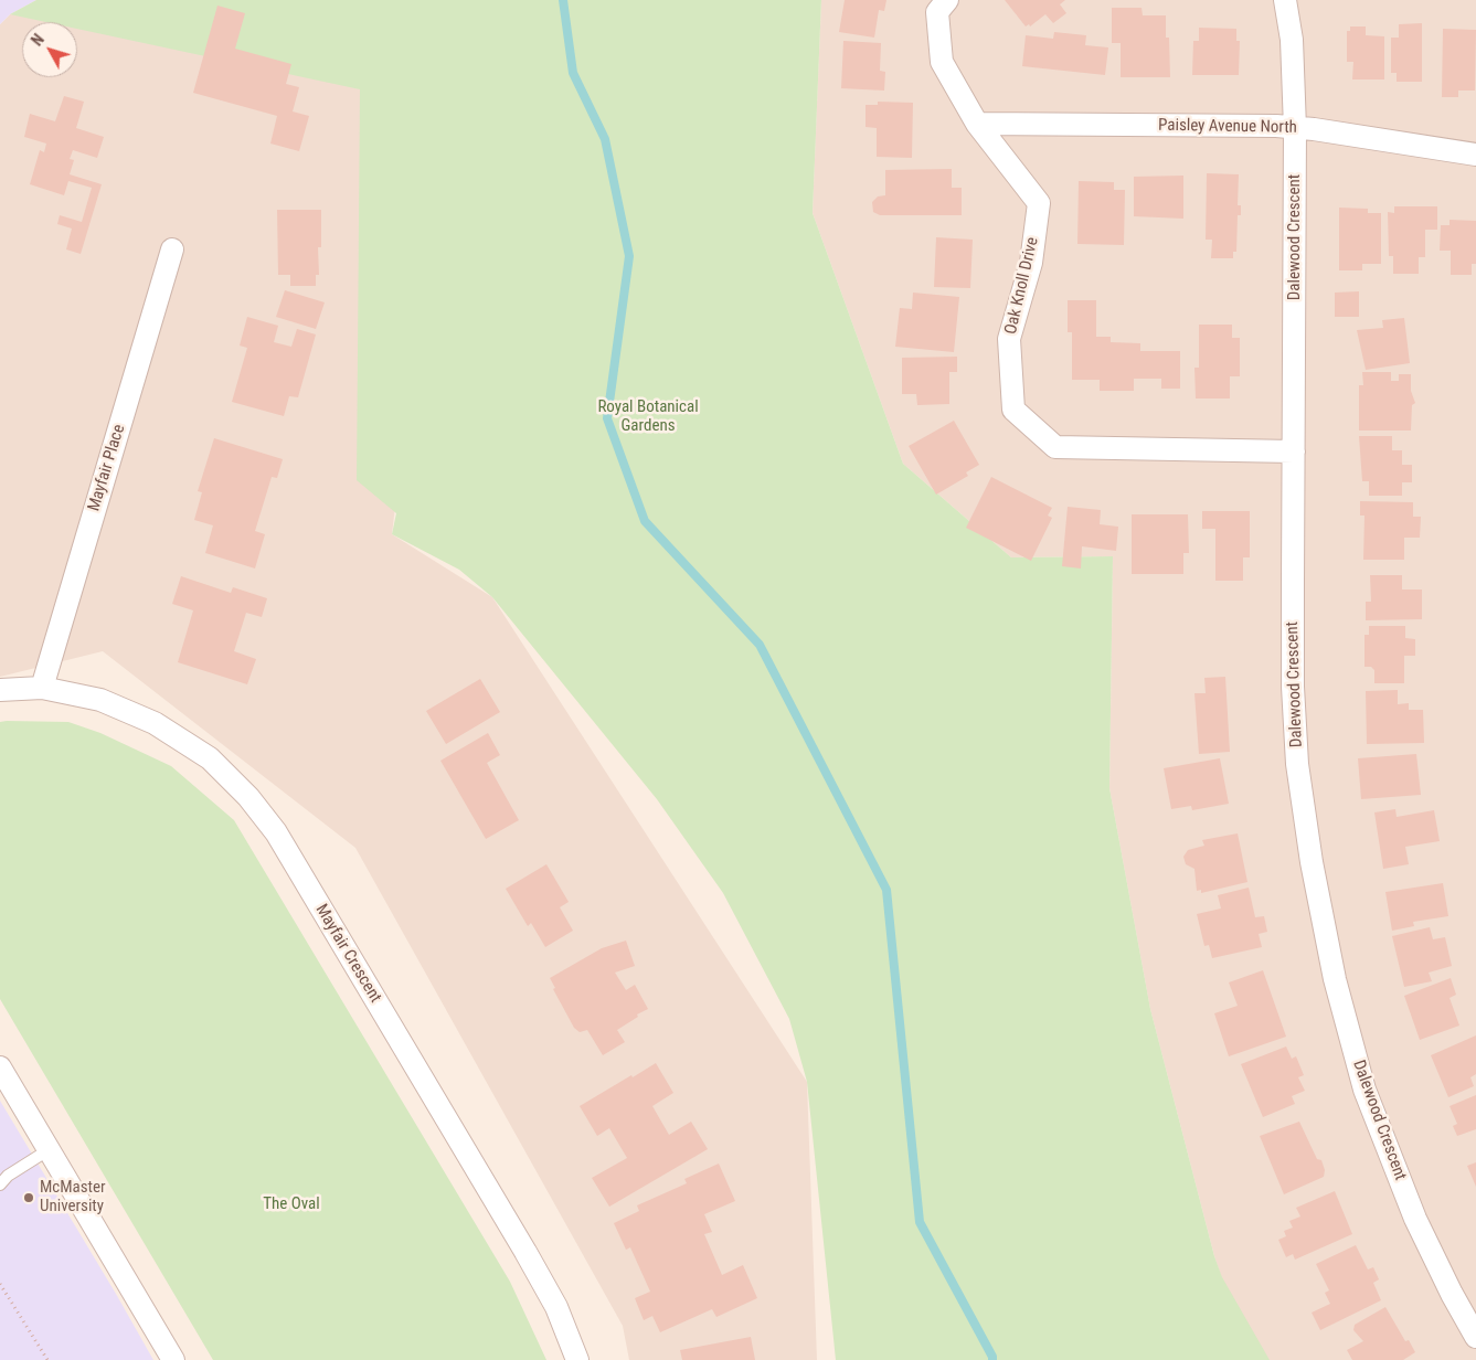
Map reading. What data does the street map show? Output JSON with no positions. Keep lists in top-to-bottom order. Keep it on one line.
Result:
{"streets":{"street":["Paisley Avenue North","Dalewood Crescent","Oak Knoll Drive","Mayfair Place","Mayfair Crescent"]},"crossings":[["Paisley Avenue North","Dalewood Crescent"],["Paisley Avenue North","Oak Knoll Drive"],["Dalewood Crescent","Oak Knoll Drive"],["Mayfair Place","Mayfair Crescent"]],"parks":["Royal Botanical Gardens","The Oval"],"places":["McMaster University"],"north":"top left"}
